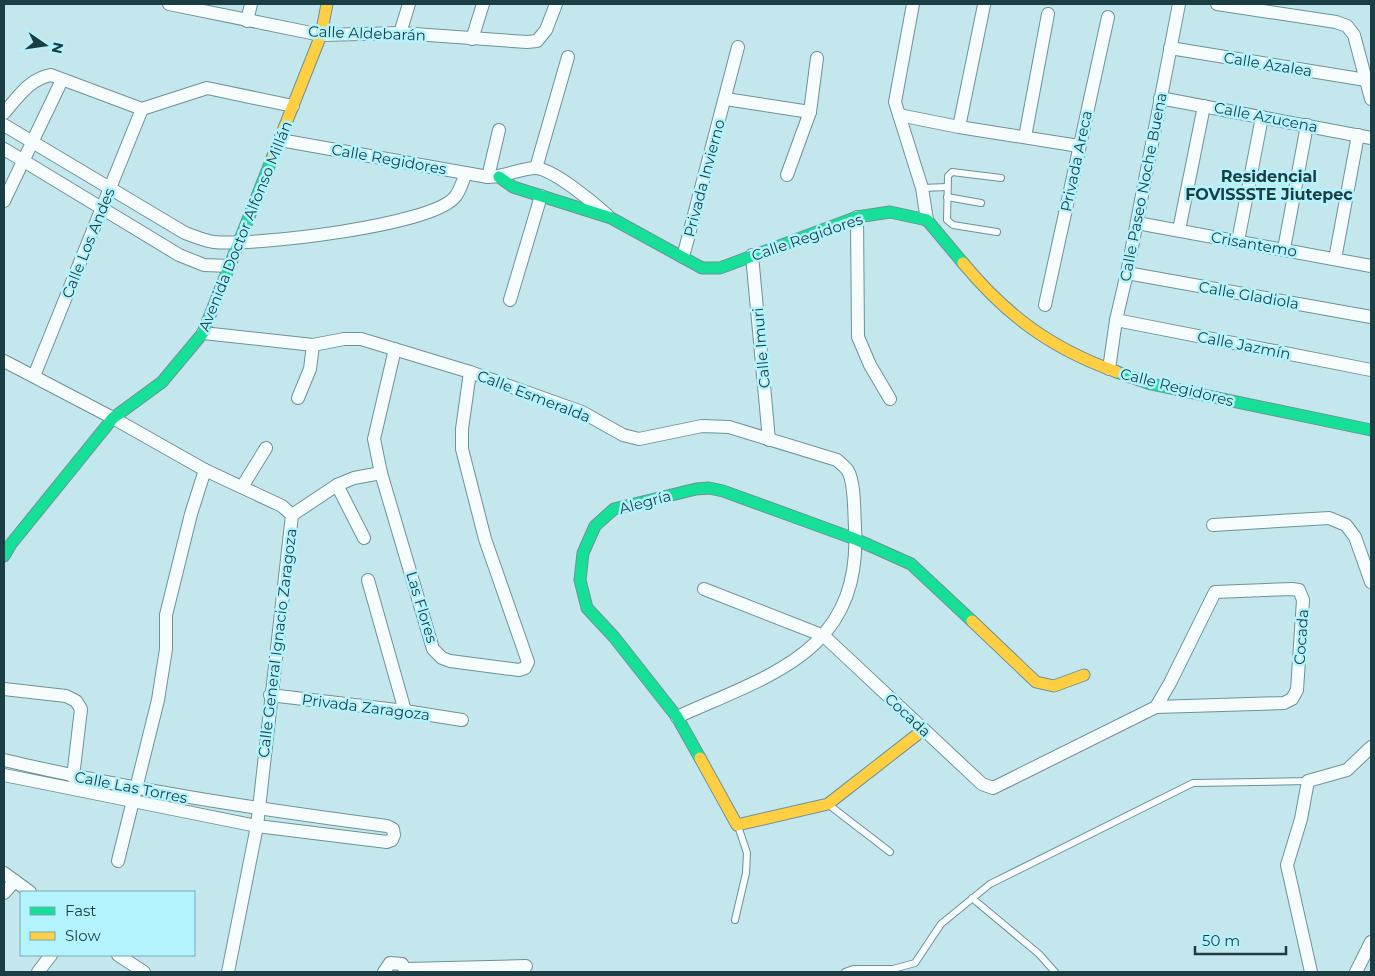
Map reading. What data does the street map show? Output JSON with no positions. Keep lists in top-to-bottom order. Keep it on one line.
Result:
{"streets":{"street":["Calle Aldebarán","Calle Azalea","Calle Azucena","Calle Regidores","Privada Areca","Privada Invierno","Calle Paseo Noche Buena","Avenida Doctor Alfonso Millán","Calle Los Andes","Crisantemo","Calle Gladiola","Calle Jazmín","Calle Imuri","Calle Esmeralda","Alegría","Las Flores","Cocada","Calle General Ignacio Zaragoza","Privada Zaragoza","Calle Las Torres"]},"crossings":[["Calle Aldebarán","Avenida Doctor Alfonso Millán"],["Calle Azalea","Calle Paseo Noche Buena"],["Calle Azucena","Calle Paseo Noche Buena"],["Calle Regidores","Privada Invierno"],["Calle Regidores","Calle Paseo Noche Buena"],["Calle Regidores","Avenida Doctor Alfonso Millán"],["Calle Regidores","Calle Imuri"],["Calle Paseo Noche Buena","Crisantemo"],["Calle Paseo Noche Buena","Calle Gladiola"],["Calle Paseo Noche Buena","Calle Jazmín"],["Avenida Doctor Alfonso Millán","Calle Esmeralda"],["Avenida Doctor Alfonso Millán","Calle General Ignacio Zaragoza"],["Calle Los Andes","Calle General Ignacio Zaragoza"],["Calle Imuri","Calle Esmeralda"],["Calle Esmeralda","Alegría"],["Calle Esmeralda","Las Flores"],["Calle Esmeralda","Cocada"],["Calle General Ignacio Zaragoza","Privada Zaragoza"],["Calle General Ignacio Zaragoza","Calle Las Torres"]],"districts":["Residencial FOVISSSTE Jiutepec"],"legend":["Fast","Slow"],"scale_bar":"50 m","north":"right"}
